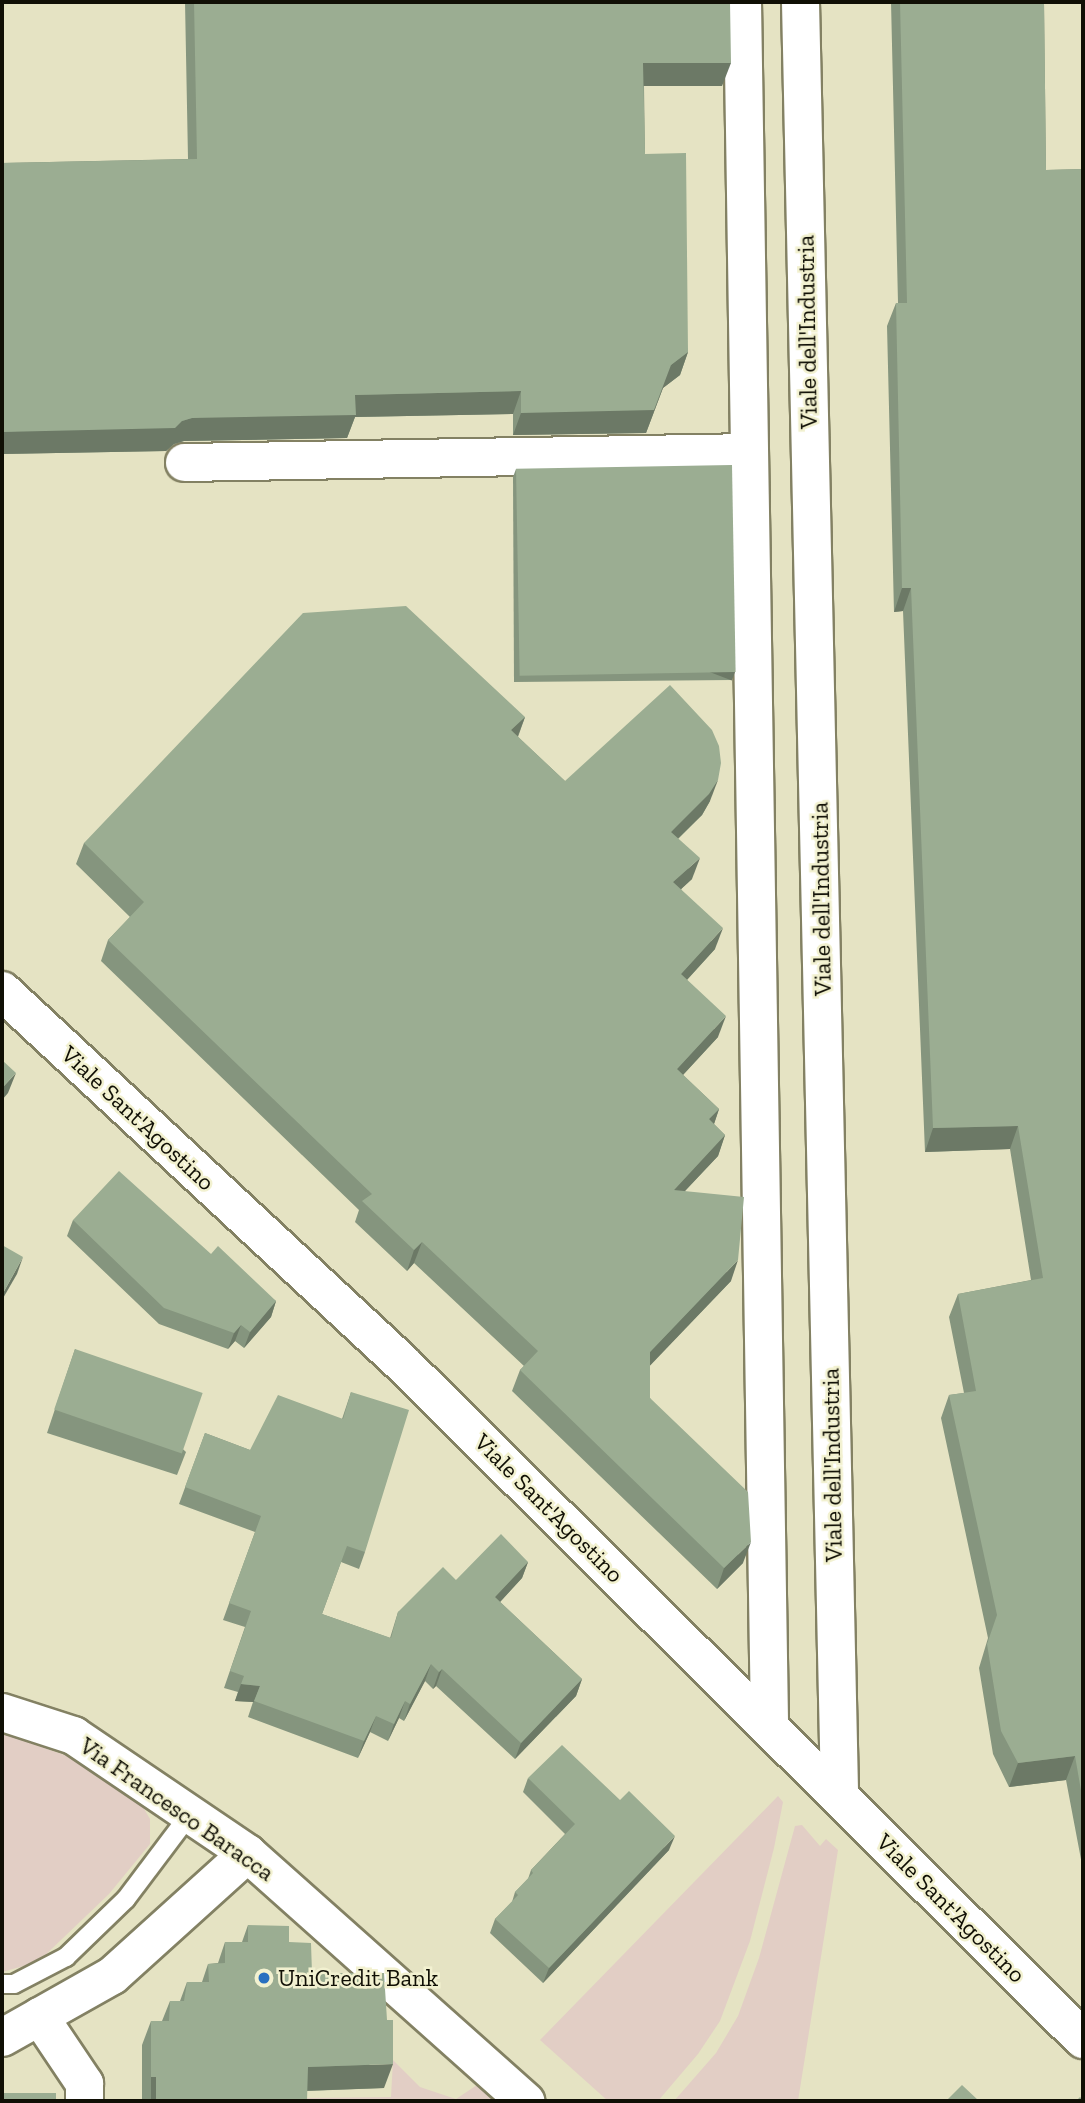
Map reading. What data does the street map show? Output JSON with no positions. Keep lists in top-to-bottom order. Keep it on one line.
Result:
{"streets":{"main road":["Viale Sant'Agostino"],"street":["Viale dell'Industria","Via Francesco Baracca"]},"crossings":[["Viale dell'Industria","Viale Sant'Agostino"]],"places":["UniCredit Bank"]}
